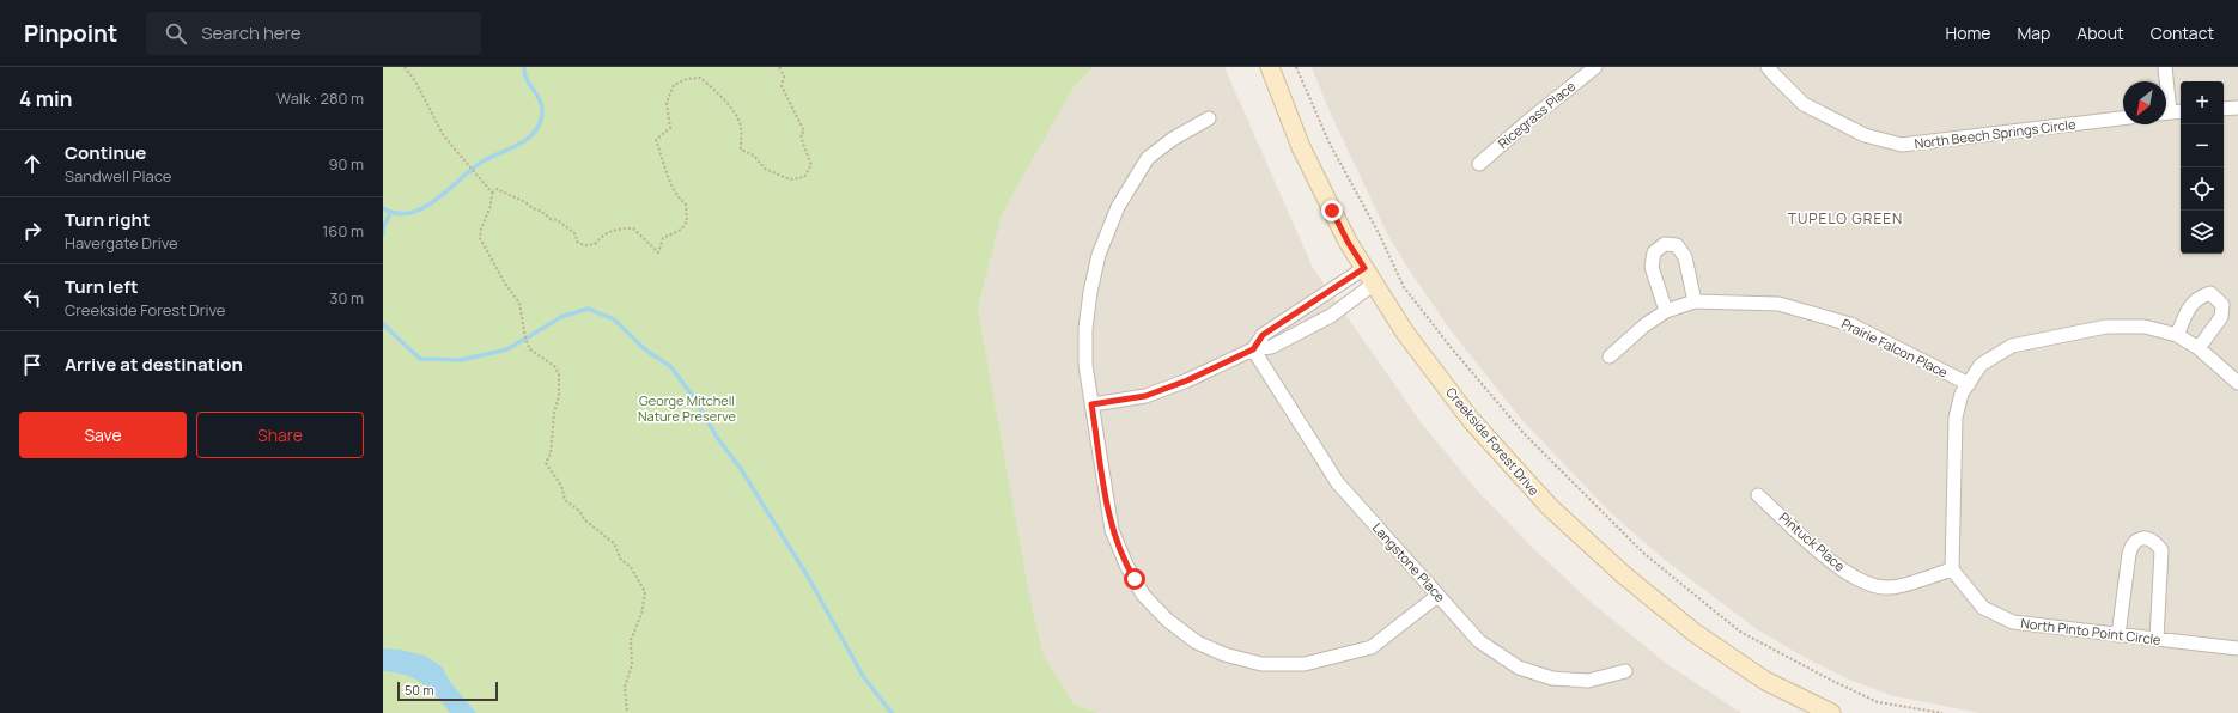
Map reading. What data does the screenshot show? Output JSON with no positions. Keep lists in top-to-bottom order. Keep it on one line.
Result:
{"streets":{"main road":["Creekside Forest Drive"],"street":["Ricegrass Place","North Beech Springs Circle","Prairie Falcon Place","Pintuck Place","Langstone Place","North Pinto Point Circle"]},"crossings":[["Pintuck Place","North Pinto Point Circle"]],"districts":["TUPELO GREEN"],"parks":["George Mitchell Nature Preserve"],"scale_bar":"50 m","north":"bottom left","page":{"header":"Pinpoint","search":"Search here","nav":["Home","Map","About","Contact"],"heading":["4 min","Walk · 280 m"],"map_buttons":["+","−"],"list":[["Continue","Sandwell Place","90 m"],["Turn right","Havergate Drive","160 m"],["Turn left","Creekside Forest Drive","30 m"],"Arrive at destination"],"buttons":["Save","Share"],"scale":"50 m"}}
